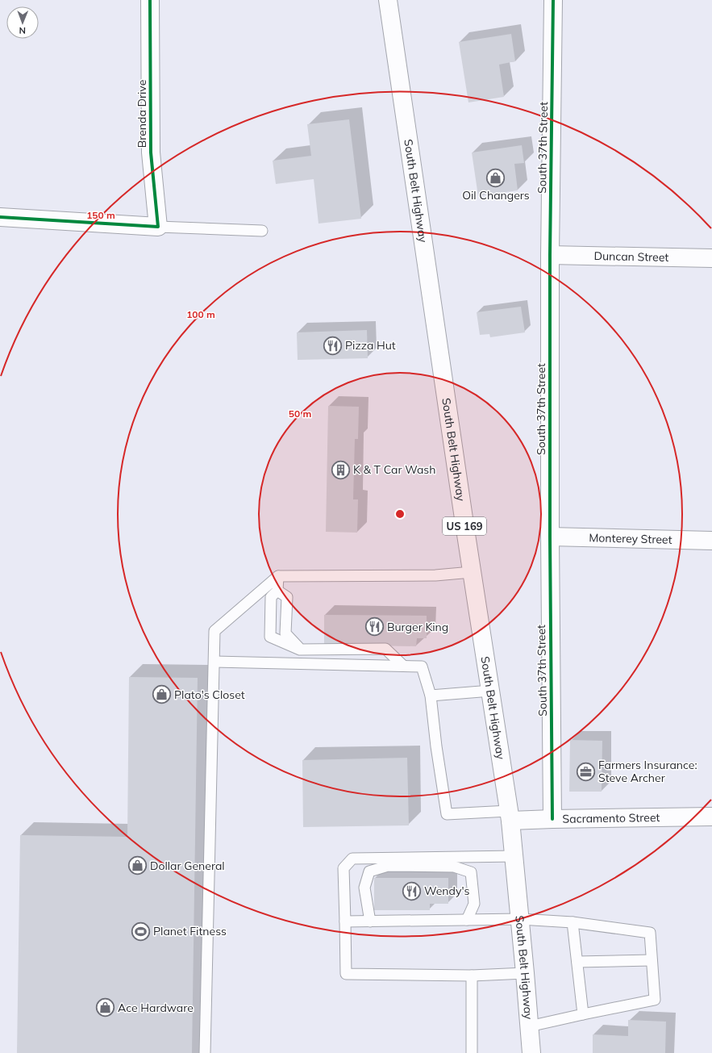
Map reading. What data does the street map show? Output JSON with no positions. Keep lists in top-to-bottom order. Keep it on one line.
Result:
{"streets":{"street":["Brenda Drive","South 37th Street","South Belt Highway","Duncan Street","US 169","Monterey Street","Sacramento Street"]},"crossings":[["South 37th Street","Duncan Street"],["South 37th Street","Monterey Street"],["South 37th Street","Sacramento Street"],["South Belt Highway","Sacramento Street"]],"places":{"shop":["Oil Changers","Plato's Closet","Dollar General","Ace Hardware"],"restaurant":["Pizza Hut","Burger King","Wendy's"],"building":["K & T Car Wash"],"office":["Farmers Insurance: Steve Archer"],"sports":["Planet Fitness"]},"north":"bottom","rings":["150 m","100 m","50 m"]}
